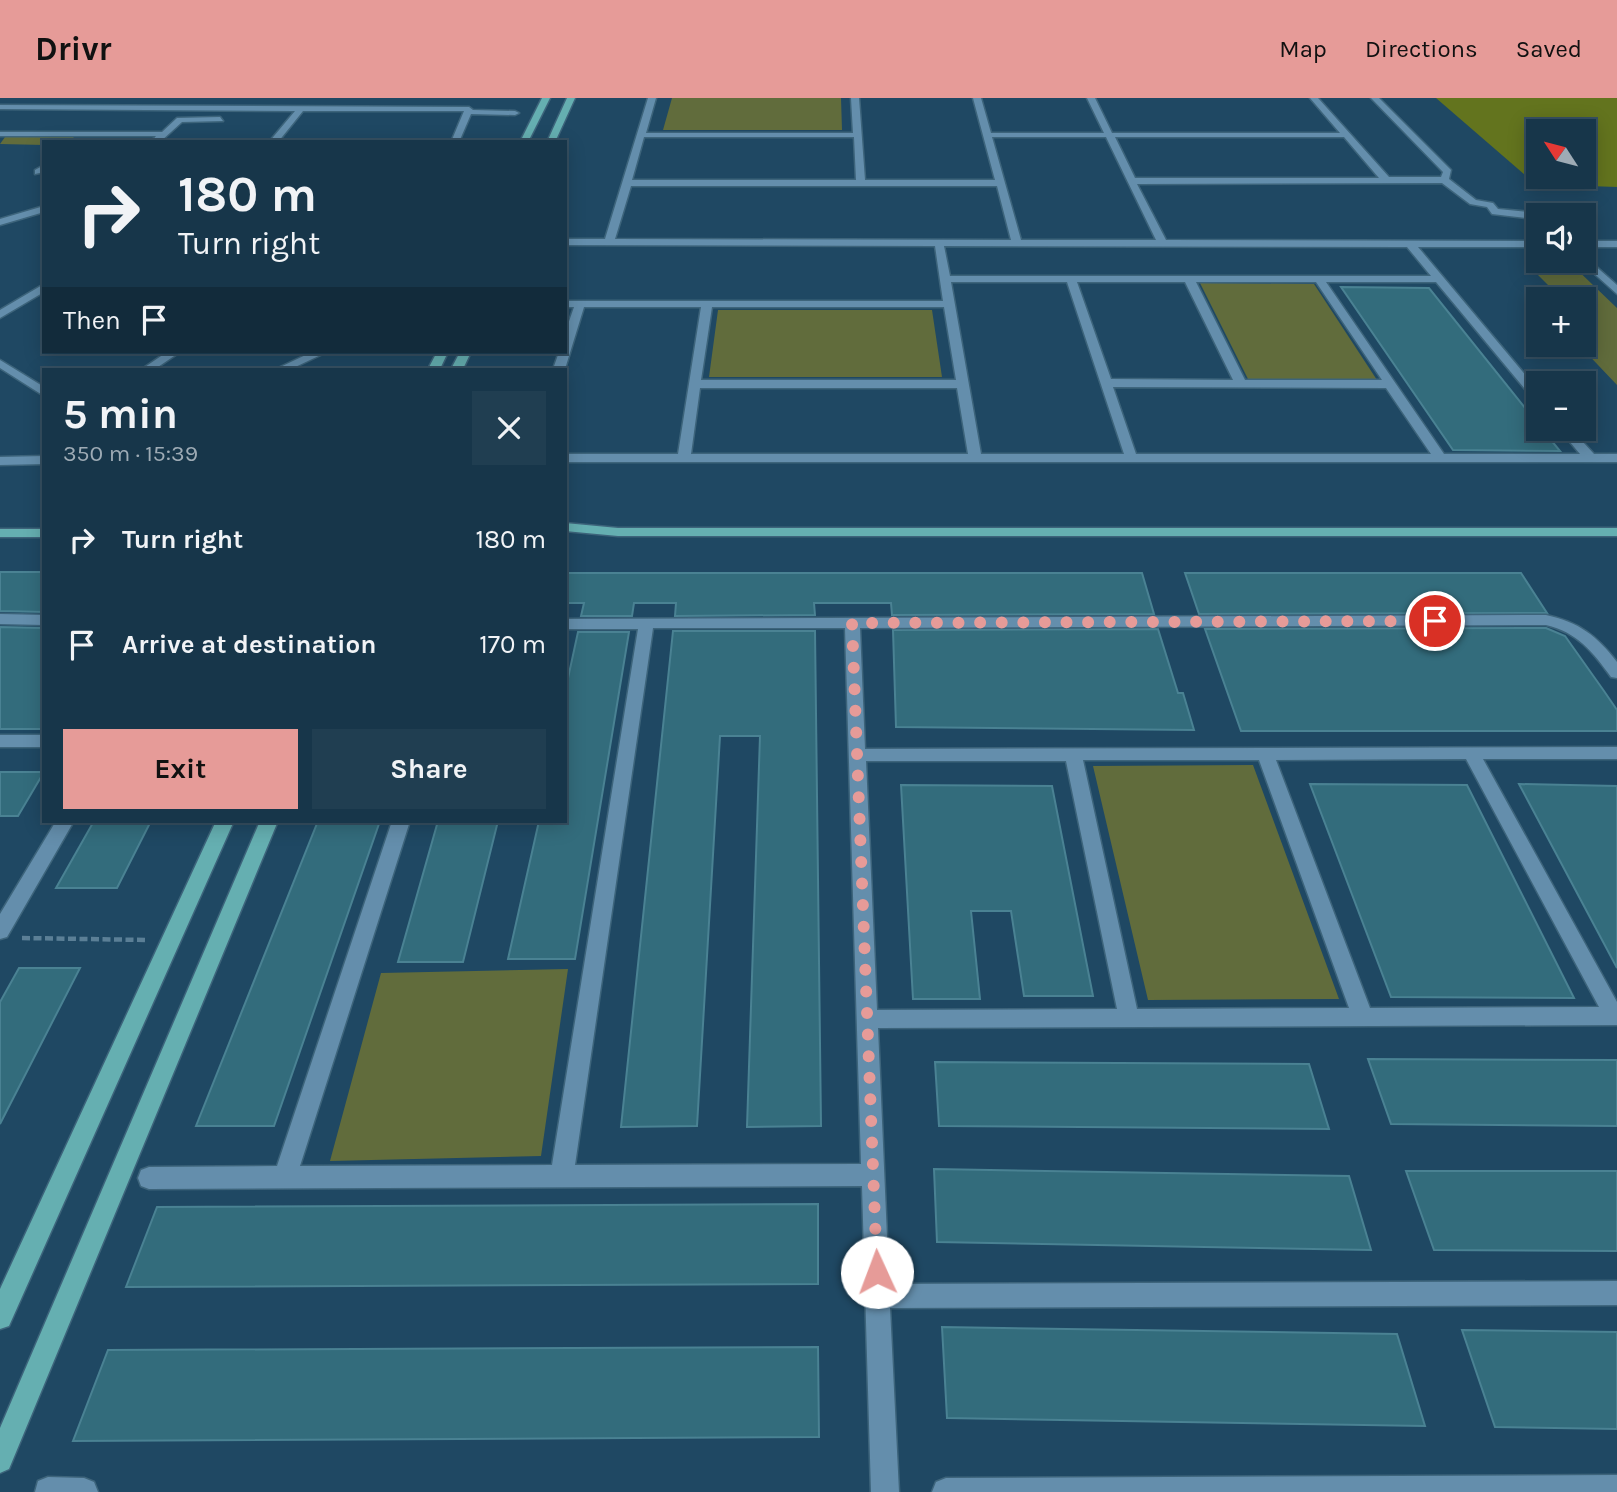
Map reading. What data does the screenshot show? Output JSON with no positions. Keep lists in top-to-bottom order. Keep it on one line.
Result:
{"north":"top left","page":{"header":"Drivr","nav":["Map","Directions","Saved"],"map_buttons":["+","−"],"turn":["180 m","Turn right"],"then":"Then","heading":["5 min","350 m · 15:39"],"list":[{"name":"Turn right","value":"180 m"},{"name":"Arrive at destination","value":"170 m"}],"buttons":["Exit","Share"]}}
